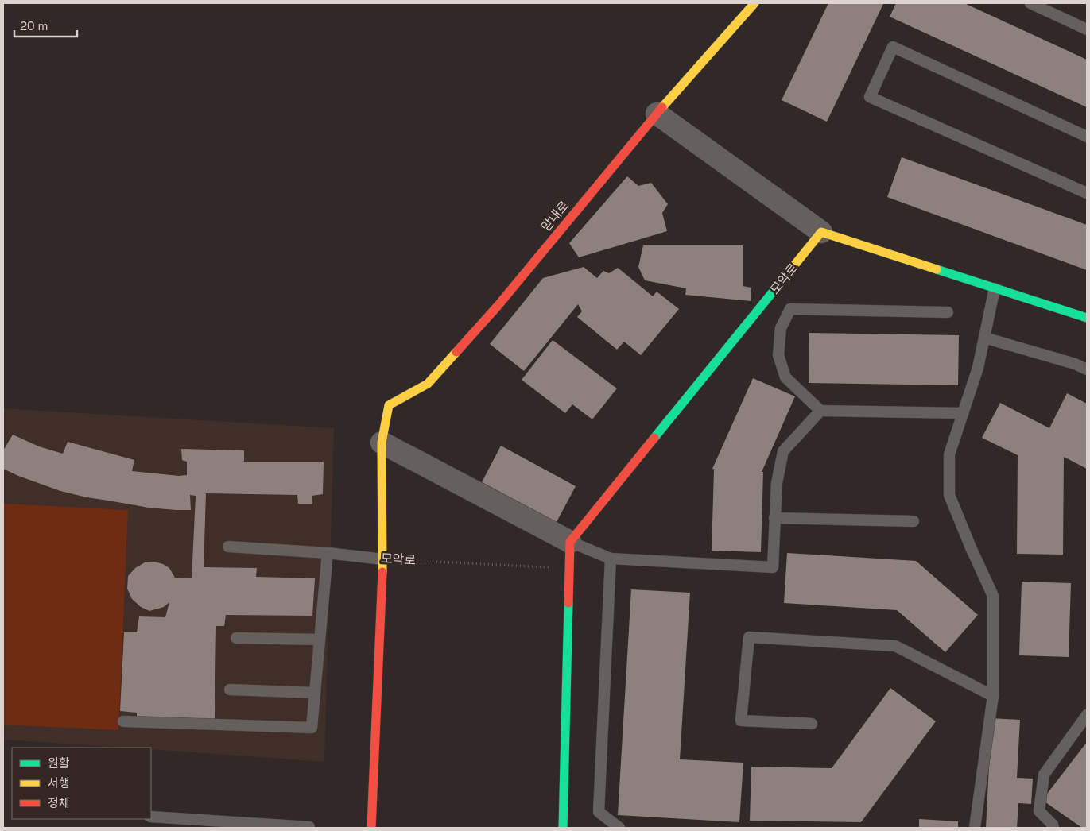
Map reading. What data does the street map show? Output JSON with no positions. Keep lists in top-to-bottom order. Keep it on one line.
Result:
{"streets":{"street":["맏내로","모악로"]},"crossings":[["맏내로","모악로"]],"legend":["원활","서행","정체"],"scale_bar":"20 m"}
